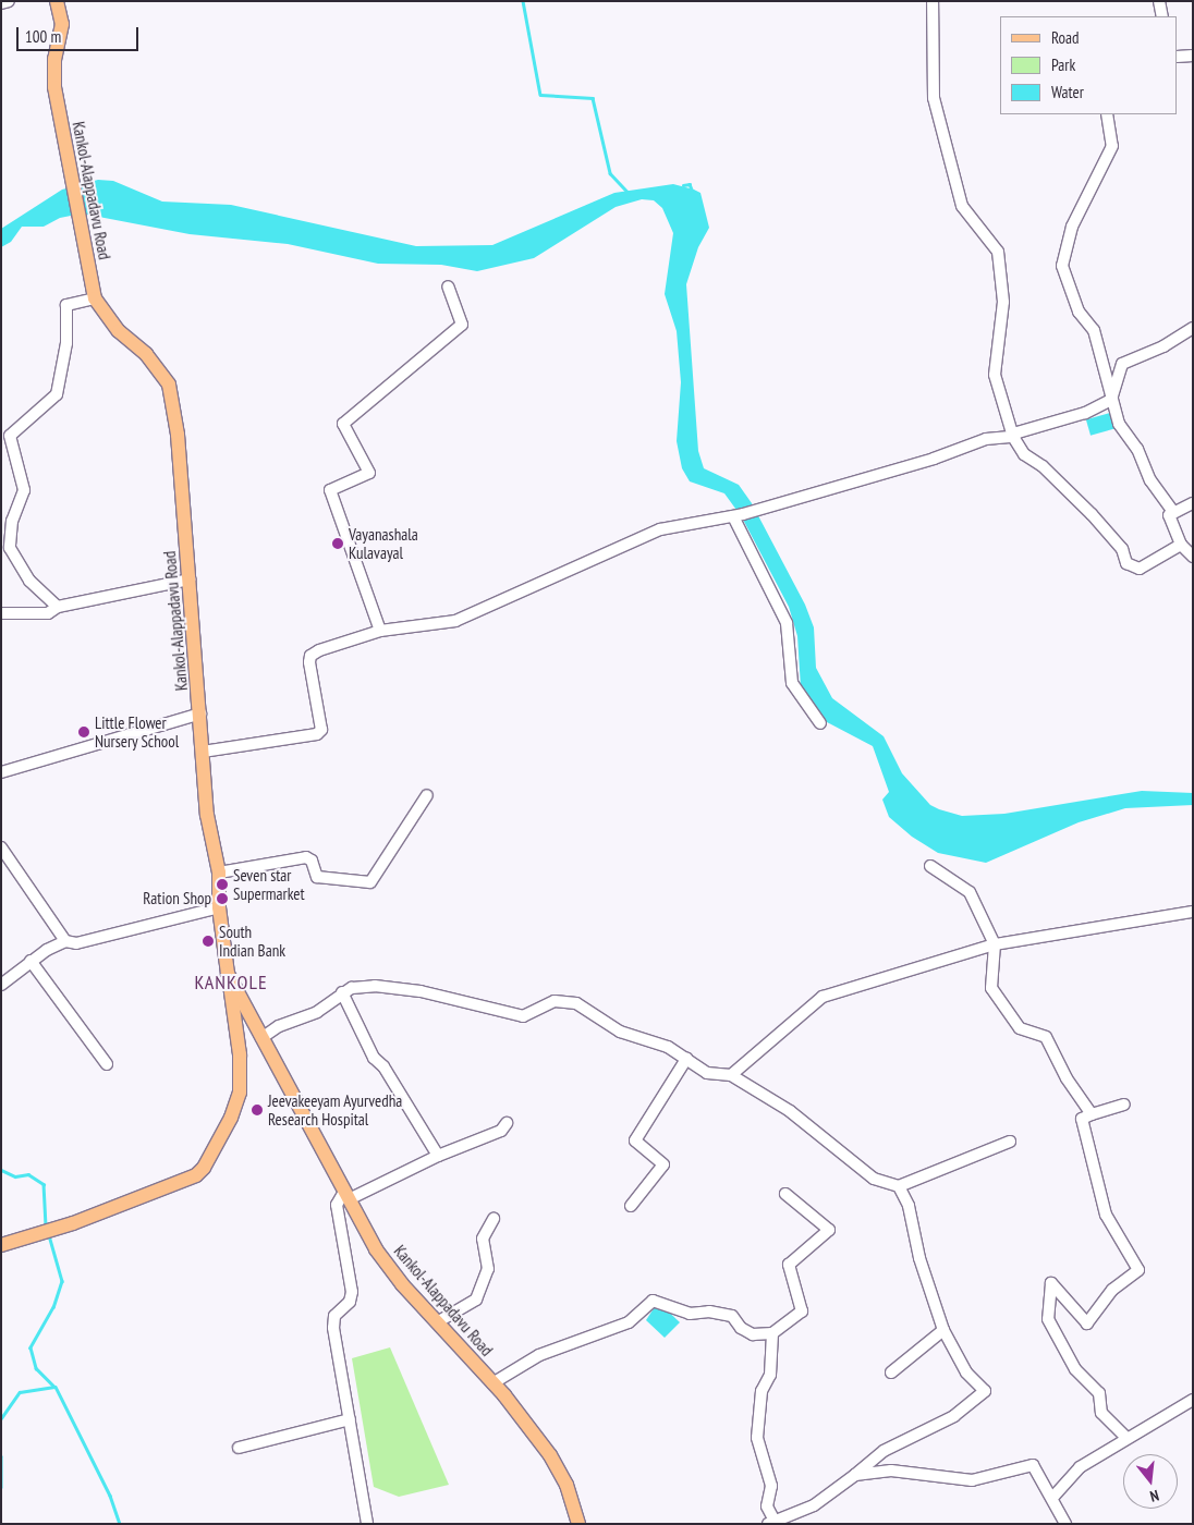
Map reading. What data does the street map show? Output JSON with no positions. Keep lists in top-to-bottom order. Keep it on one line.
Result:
{"streets":{"main road":["Kankol-Alappadavu Road"]},"districts":["KANKOLE"],"places":["Vayanashala Kulavayal","Little Flower Nursery School","Seven star Supermarket","Ration Shop","South Indian Bank","Jeevakeeyam Ayurvedha Research Hospital"],"legend":["Road","Park","Water"],"scale_bar":"100 m","north":"bottom"}
